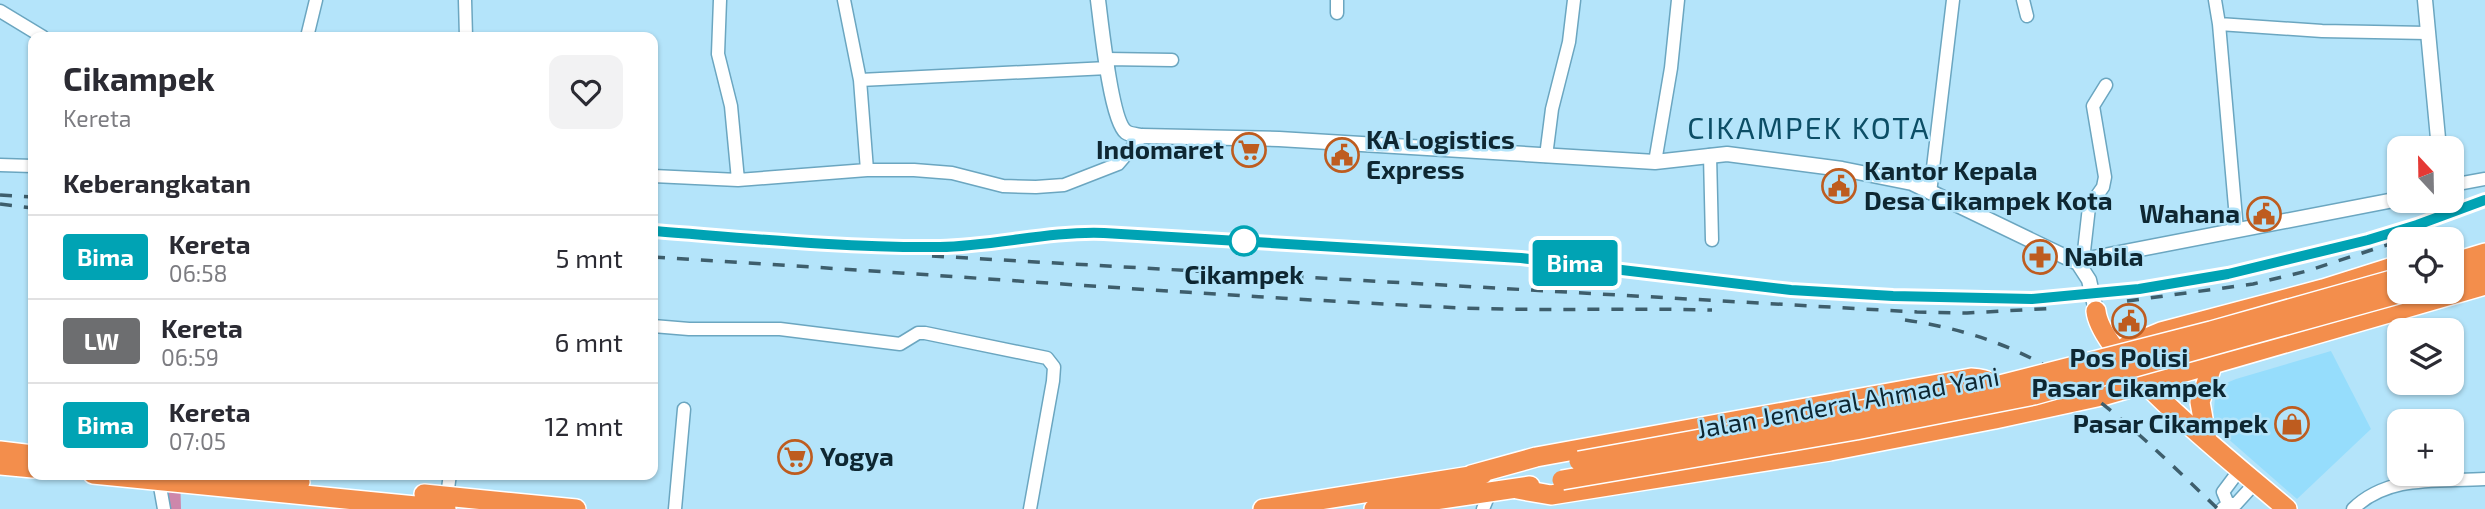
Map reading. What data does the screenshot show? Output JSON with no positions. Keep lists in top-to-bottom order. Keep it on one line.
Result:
{"streets":{"highway":["Jalan Jenderal Ahmad Yani"]},"districts":["CIKAMPEK KOTA"],"places":{"supermarket":["Indomaret","Yogya"],"public building":["KA Logistics Express","Kantor Kepala Desa Cikampek Kota","Wahana","Pos Polisi Pasar Cikampek"],"other":["Cikampek"],"pharmacy":["Nabila"],"shop":["Pasar Cikampek"]},"north":"top","page":{"on_map":"Bima","heading":[["Cikampek","Kereta"],"Keberangkatan"],"map_buttons":"+","list":[{"mark":"Bima","name":"Kereta","note":"06:58","value":"5 mnt"},{"mark":"LW","name":"Kereta","note":"06:59","value":"6 mnt"},{"mark":"Bima","name":"Kereta","note":"07:05","value":"12 mnt"}]}}
